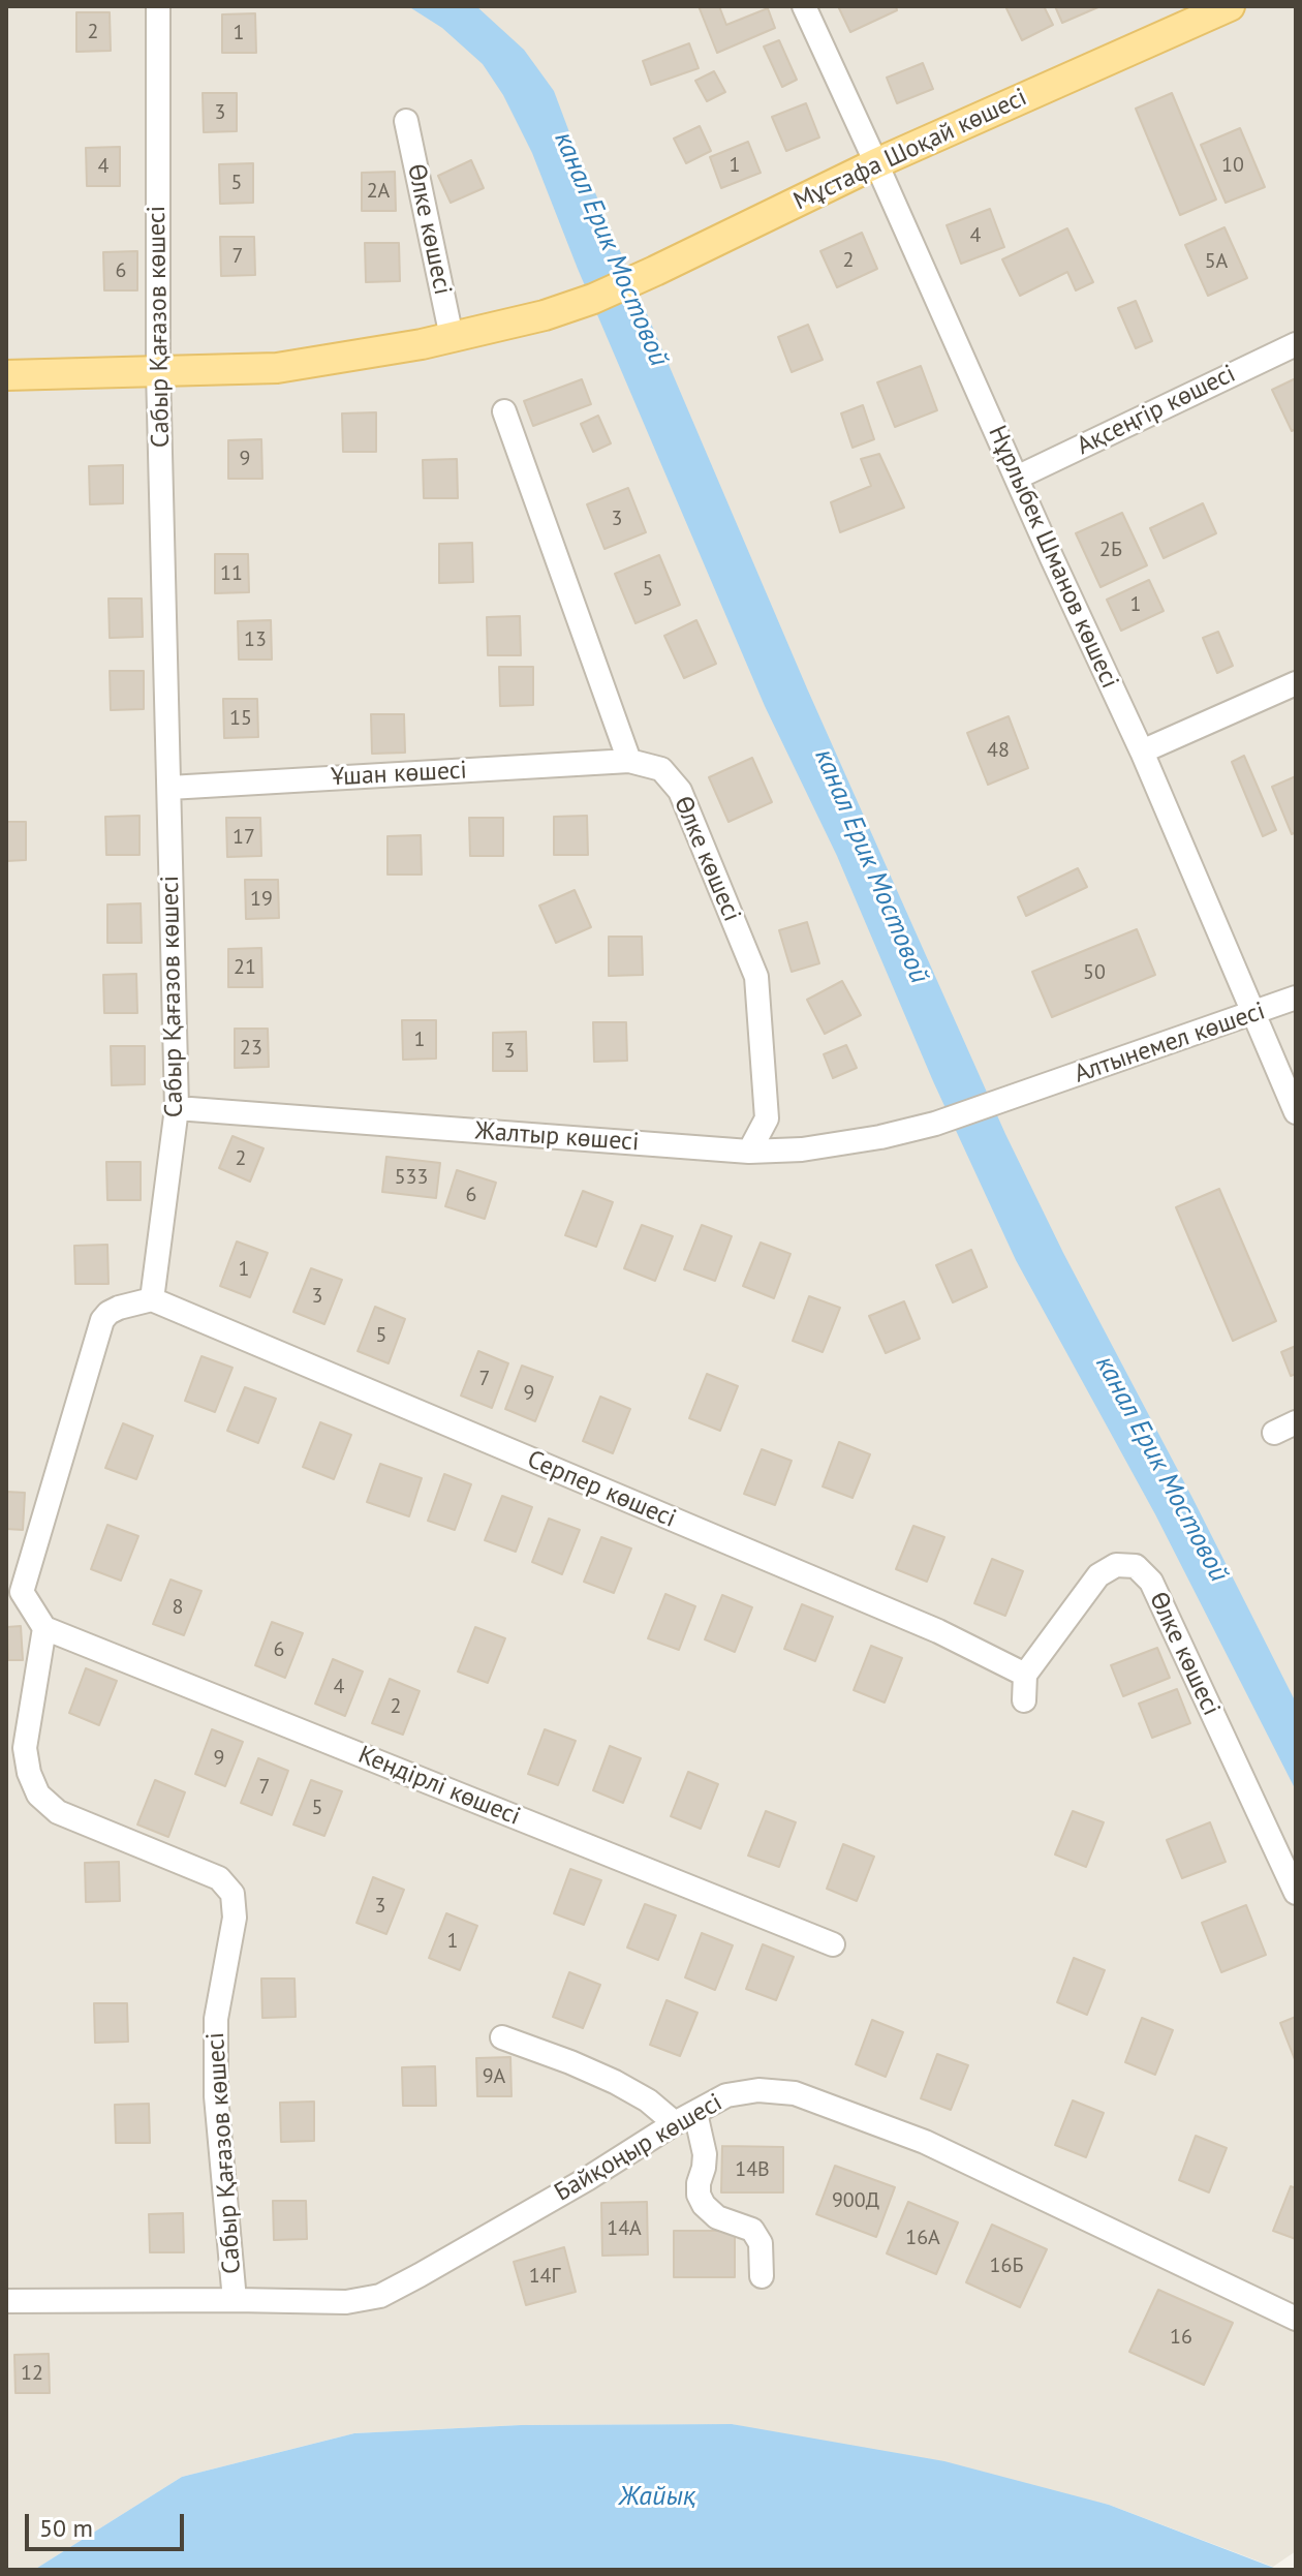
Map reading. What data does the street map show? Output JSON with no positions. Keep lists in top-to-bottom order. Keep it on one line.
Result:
{"streets":{"main road":["Мұстафа Шоқай көшесi"],"street":["Өлке көшесі","Сабыр Қағазов көшесі","Ақсеңгір көшесі","Нұрлыбек Шманов көшесі","Ұшан көшесі","Алтынемел көшесі","Жалтыр көшесі","Серпер көшесі","Кендірлі көшесі","Байқоңыр көшесi"]},"crossings":[["Мұстафа Шоқай көшесi","Өлке көшесі"],["Мұстафа Шоқай көшесi","Сабыр Қағазов көшесі"],["Мұстафа Шоқай көшесi","Нұрлыбек Шманов көшесі"],["Өлке көшесі","Ұшан көшесі"],["Өлке көшесі","Жалтыр көшесі"],["Өлке көшесі","Серпер көшесі"],["Сабыр Қағазов көшесі","Ұшан көшесі"],["Сабыр Қағазов көшесі","Жалтыр көшесі"],["Сабыр Қағазов көшесі","Серпер көшесі"],["Сабыр Қағазов көшесі","Кендірлі көшесі"],["Сабыр Қағазов көшесі","Байқоңыр көшесi"],["Ақсеңгір көшесі","Нұрлыбек Шманов көшесі"],["Нұрлыбек Шманов көшесі","Алтынемел көшесі"],["Алтынемел көшесі","Жалтыр көшесі"]],"water":["канал Ерик Мостовой","Жайық"],"house_numbers":["2","1","3","1","10","4","5","2А","4","7","2","5А","6","9","3","2Б","11","5","1","13","15","48","17","19","21","50","1","23","3","2","533","6","1","3","5","7","9","8","6","4","2","9","7","5","3","1","9А","14В","900Д","14А","16А","16Б","14Г","16","12"],"scale_bar":"50 m"}
